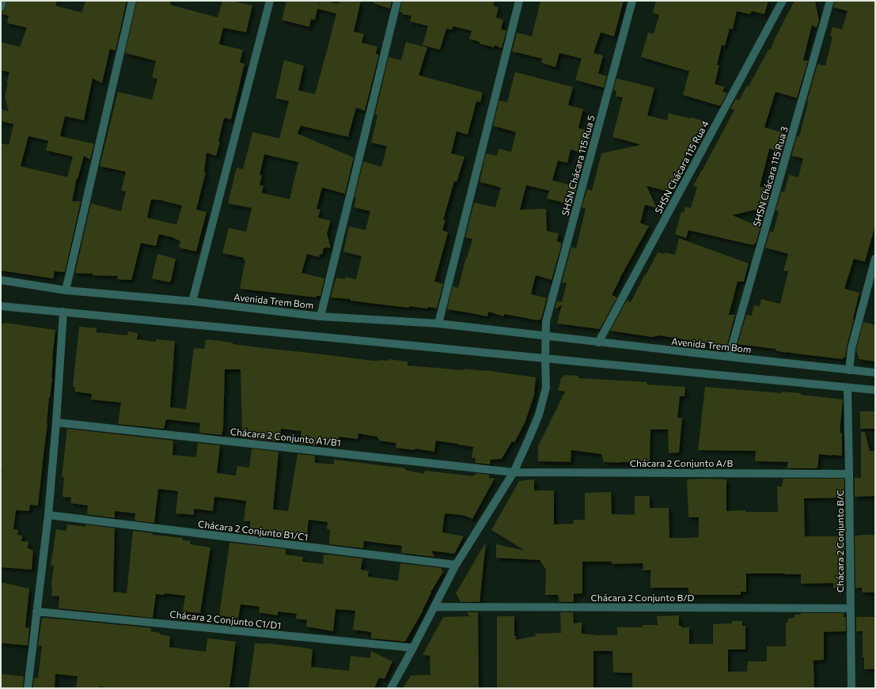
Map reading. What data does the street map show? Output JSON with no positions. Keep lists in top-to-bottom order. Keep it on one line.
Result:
{"streets":{"street":["SHSN Chácara 115 Rua 5","SHSN Chácara 115 Rua 4","SHSN Chácara 115 Rua 3","Avenida Trem Bom","Chácara 2 Conjunto A1/B1","Chácara 2 Conjunto A/B","Chácara 2 Conjunto B1/C1","Chácara 2 Conjunto B/C","Chácara 2 Conjunto B/D","Chácara 2 Conjunto C1/D1"]},"crossings":[["SHSN Chácara 115 Rua 5","Avenida Trem Bom"],["SHSN Chácara 115 Rua 4","Avenida Trem Bom"],["SHSN Chácara 115 Rua 3","Avenida Trem Bom"],["Chácara 2 Conjunto A1/B1","Chácara 2 Conjunto A/B"],["Chácara 2 Conjunto A/B","Chácara 2 Conjunto B/C"],["Chácara 2 Conjunto B/C","Chácara 2 Conjunto B/D"]]}
